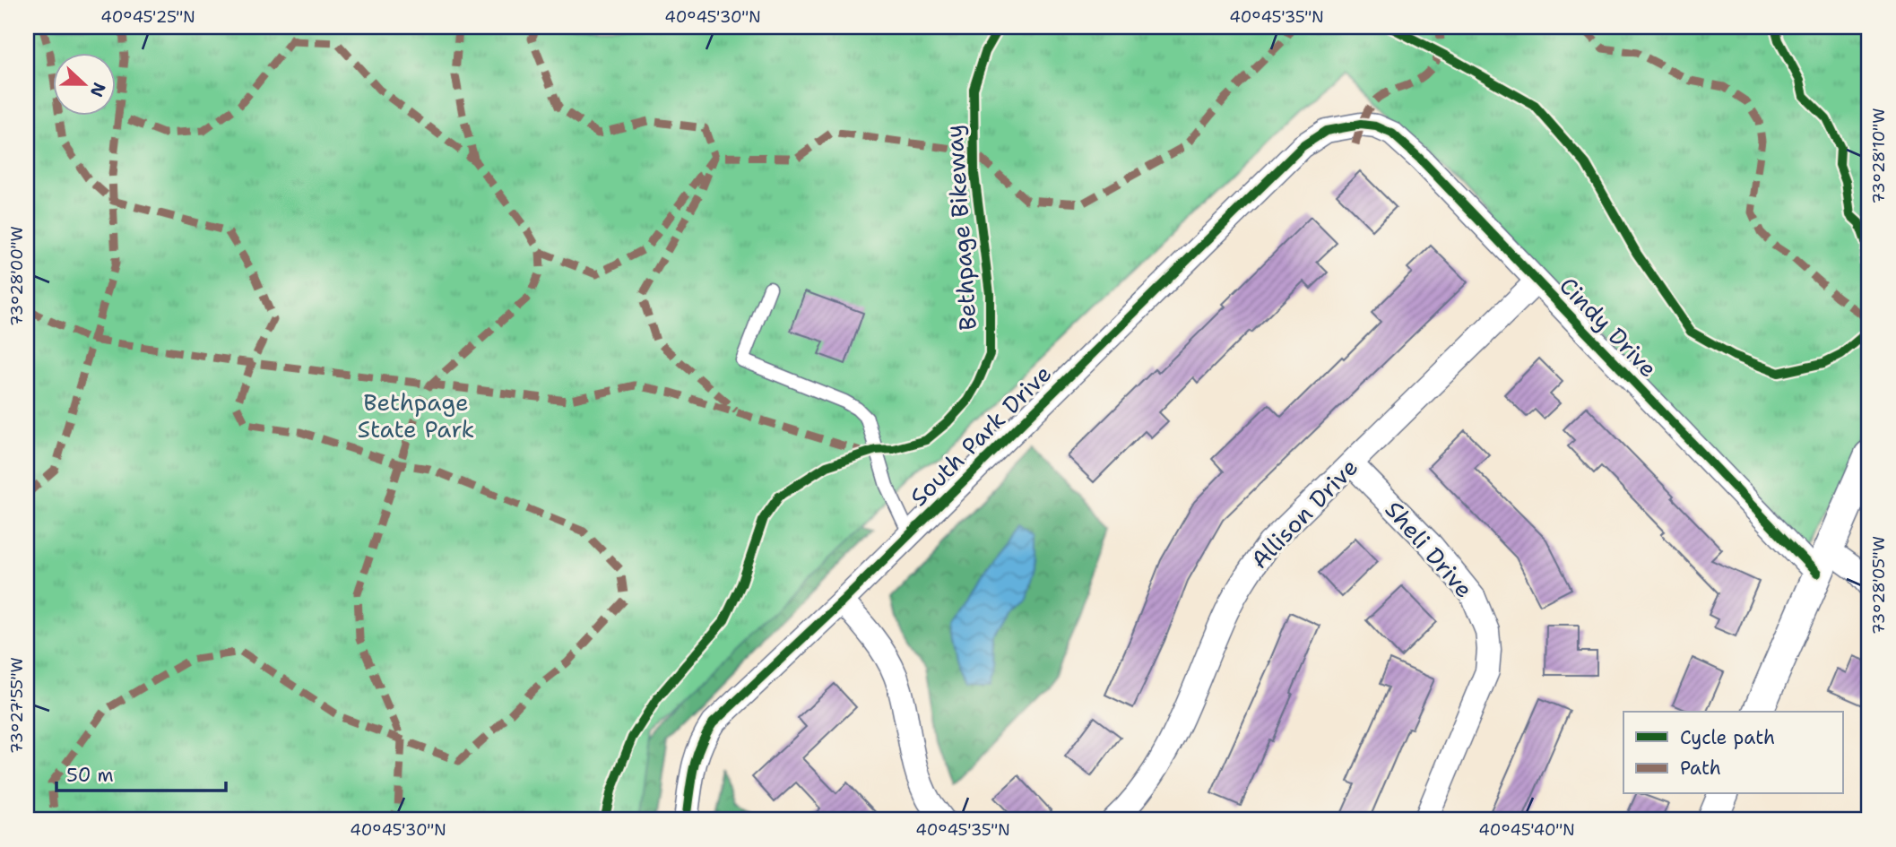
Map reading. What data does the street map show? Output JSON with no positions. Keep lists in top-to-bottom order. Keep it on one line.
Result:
{"streets":{"street":["Cindy Drive","South Park Drive","Allison Drive","Sheli Drive"],"cycle path":["Bethpage Bikeway"]},"crossings":[["Cindy Drive","South Park Drive"],["Cindy Drive","Allison Drive"],["Allison Drive","Sheli Drive"]],"parks":["Bethpage State Park"],"legend":["Cycle path","Path"],"scale_bar":"50 m","north":"right","coordinates":["40°45'25\"N","40°45'30\"N","40°45'35\"N","73°28'10\"W","73°28'00\"W","73°28'05\"W","73°27'55\"W","40°45'40\"N"]}
